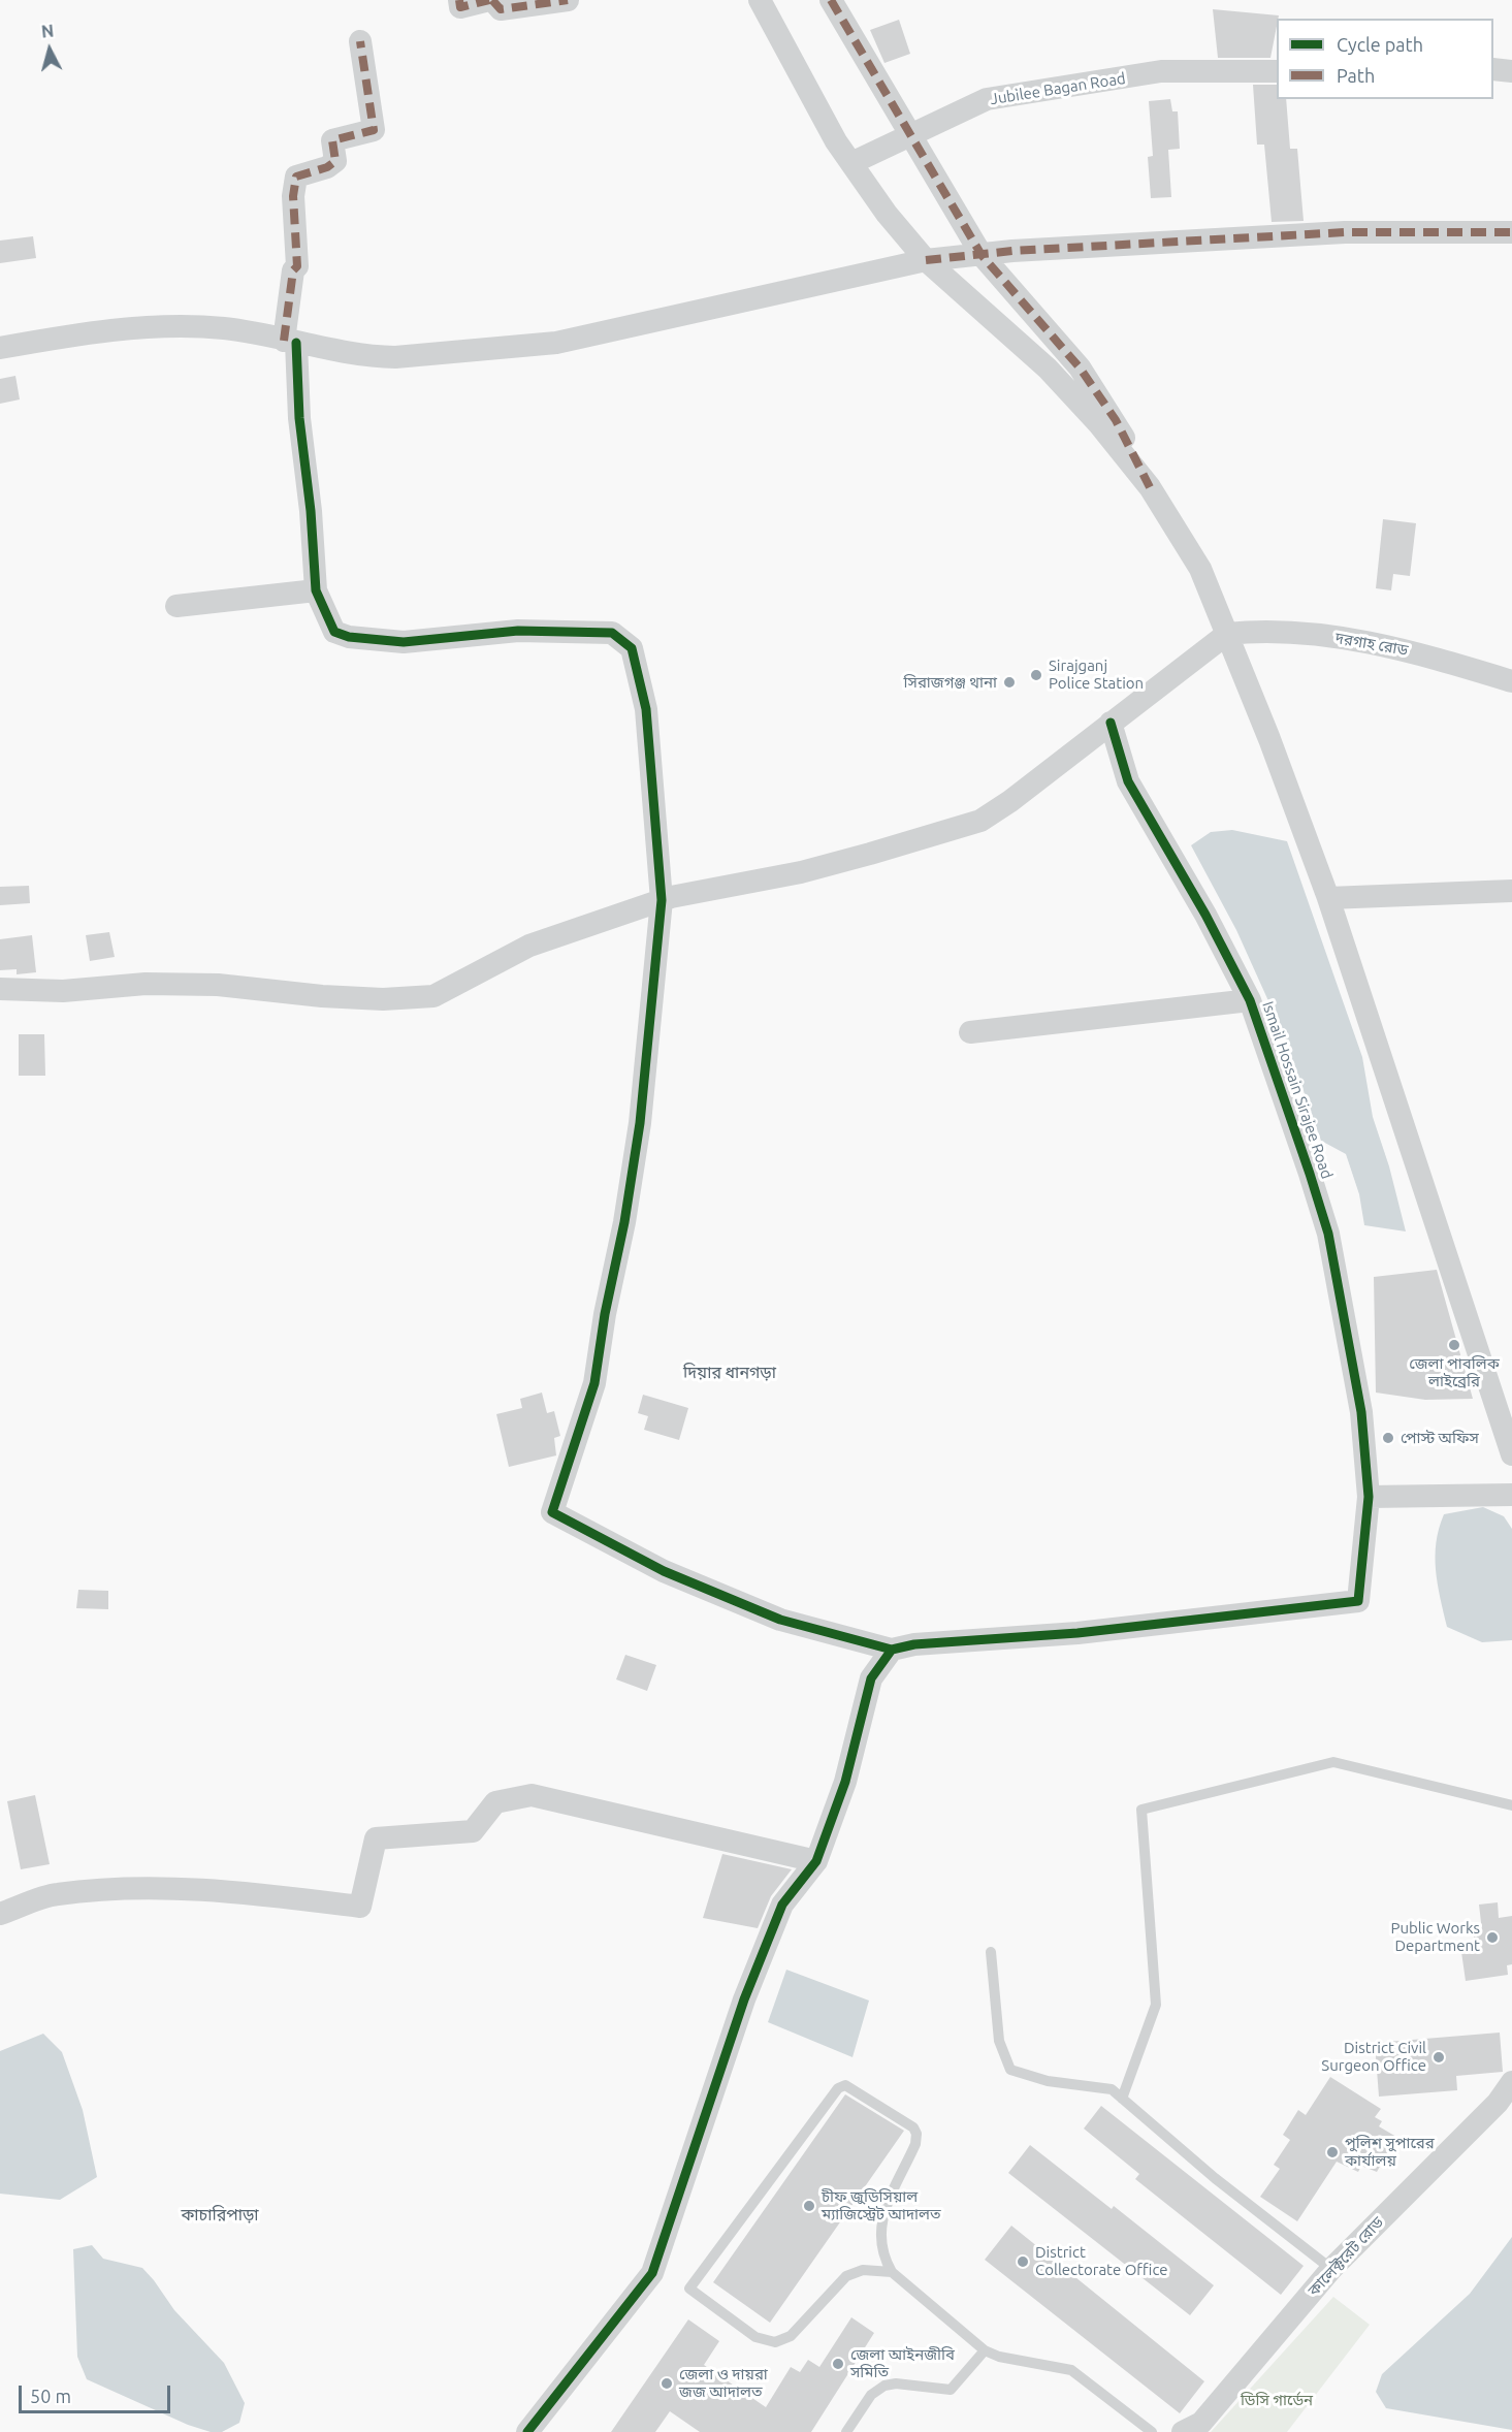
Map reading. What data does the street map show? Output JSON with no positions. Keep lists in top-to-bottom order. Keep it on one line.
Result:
{"streets":{"street":["Jubilee Bagan Road","দরগাহ রোড","Ismail Hossain Sirajee Road","কালেক্টরেট রোড"]},"districts":["দিয়ার ধানগড়া","কাচারিপাড়া"],"parks":["ডিসি গার্ডেন"],"places":["Sirajganj Police Station","সিরাজগঞ্জ থানা","জেলা পাবলিক লাইব্রেরি","পোস্ট অফিস","Public Works Department","District Civil Surgeon Office","পুলিশ সুপারের কার্যালয়","চীফ জুডিসিয়াল ম্যাজিস্ট্রেট আদালত","District Collectorate Office","জেলা আইনজীবি সমিতি","জেলা ও দায়রা জজ আদালত"],"legend":["Cycle path","Path"],"scale_bar":"50 m","north":"top"}
